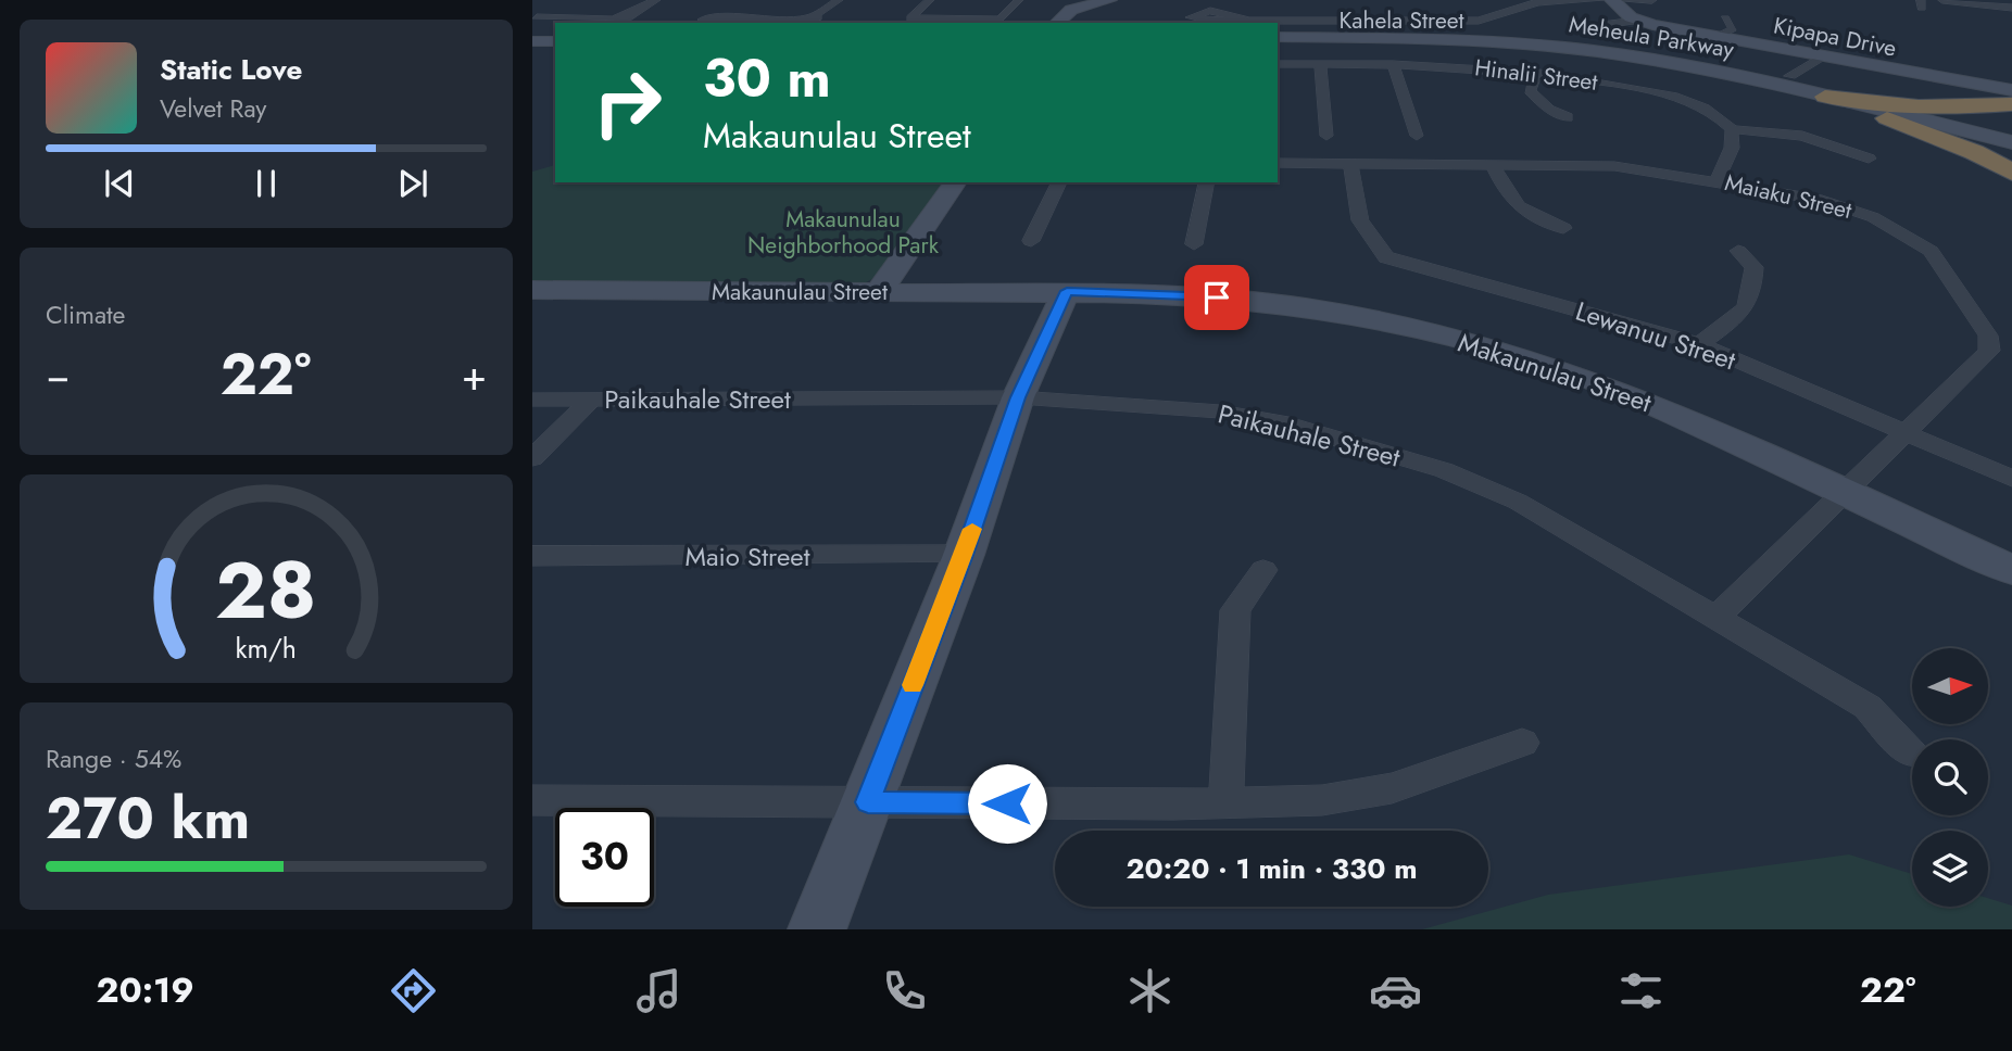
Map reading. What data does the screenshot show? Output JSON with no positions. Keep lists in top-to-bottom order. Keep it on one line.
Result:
{"streets":{"street":["Kahela Street","Meheula Parkway","Kipapa Drive","Hinalii Street","Maiaku Street","Makaunulau Street","Lewanuu Street","Paikauhale Street","Maio Street"]},"crossings":[["Maiaku Street","Makaunulau Street"],["Maiaku Street","Lewanuu Street"],["Maiaku Street","Paikauhale Street"]],"parks":["Makaunulau Neighborhood Park"],"north":"right","page":{"turn":["30 m","Makaunulau Street"],"song":["Static Love","Velvet Ray"],"tile":["Climate",["Range · 54%","270 km"]],"heat":["−","22°","+"],"limit":"30","trip":"20:20 · 1 min · 330 m","tabs":["20:19","22°"],"gauge":["28","km/h"]}}
